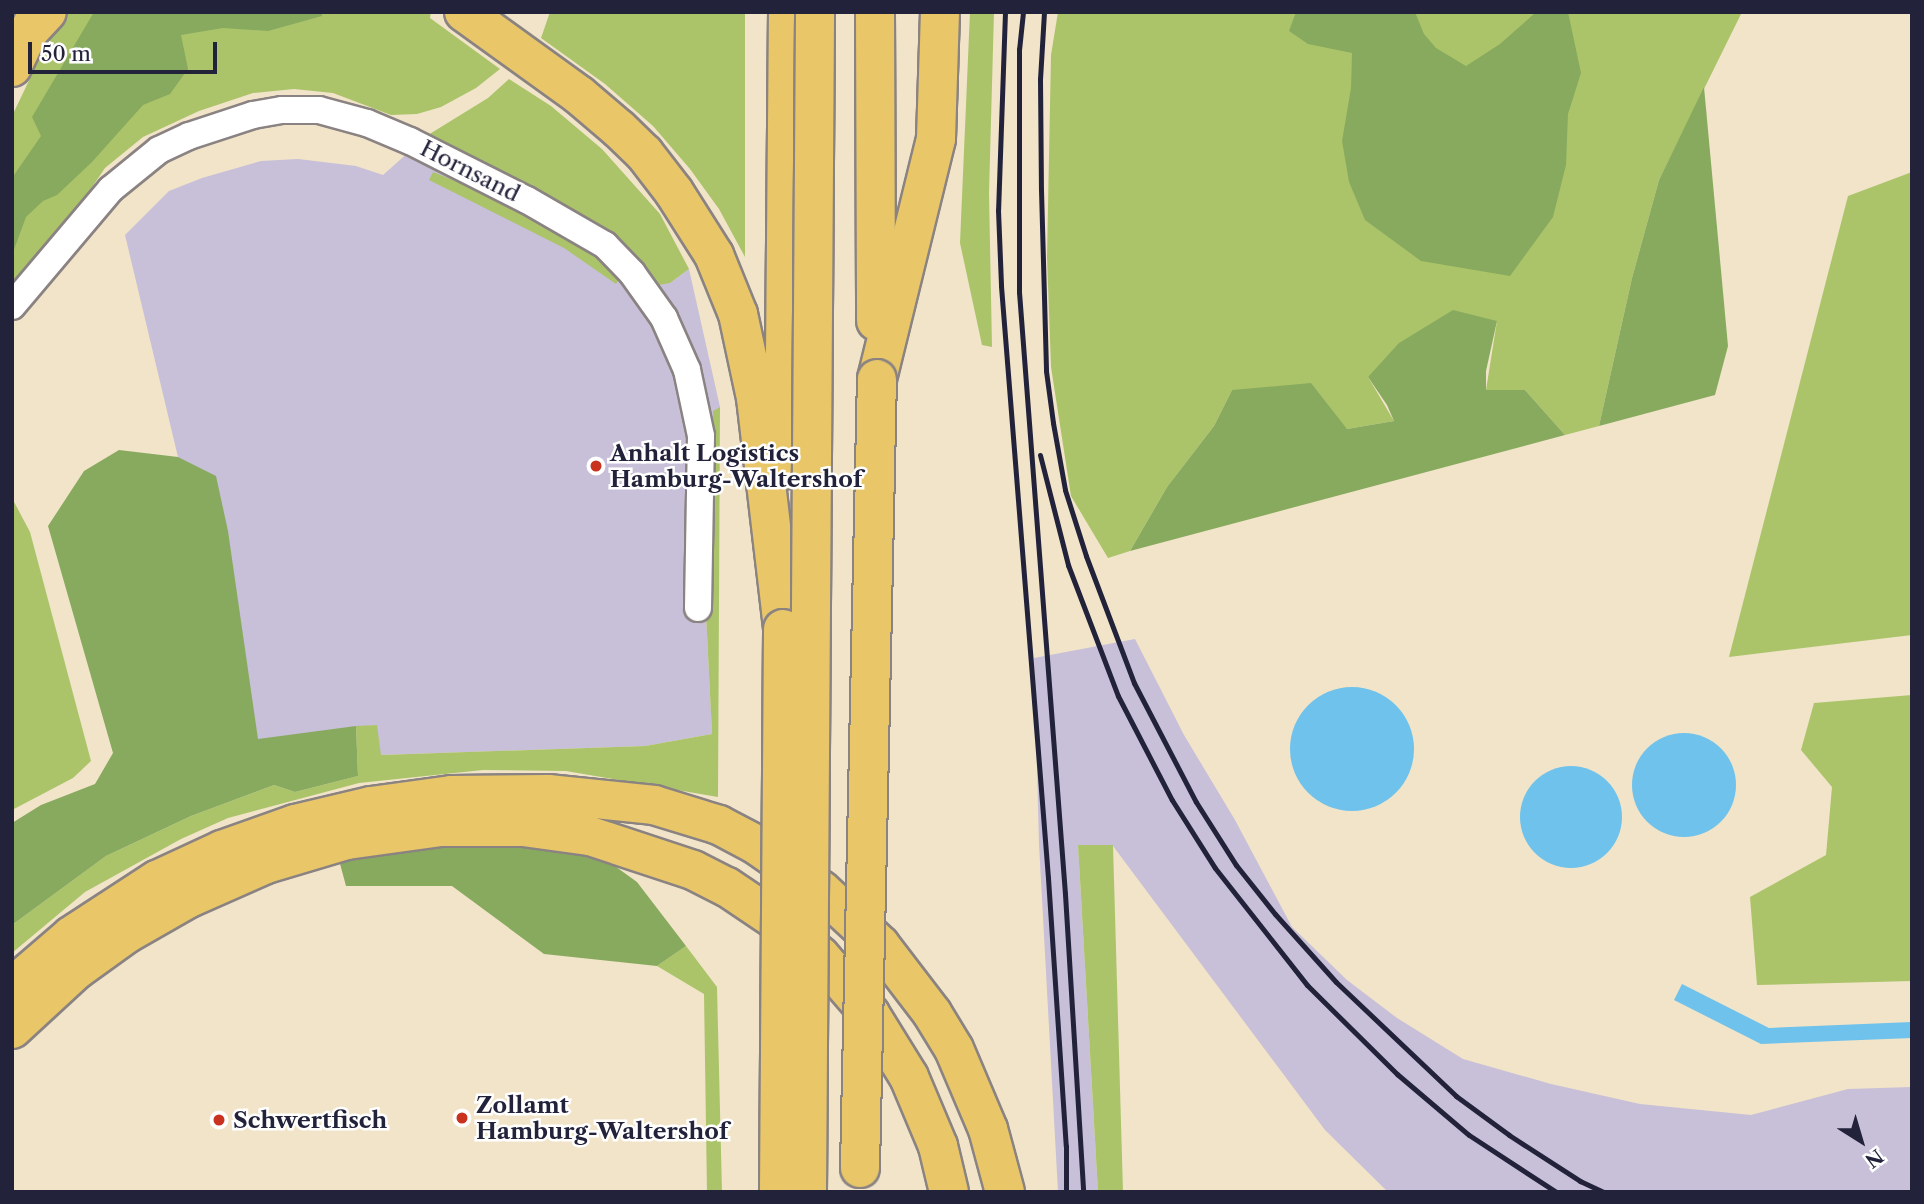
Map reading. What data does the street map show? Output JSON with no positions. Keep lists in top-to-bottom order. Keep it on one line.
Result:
{"streets":{"street":["Hornsand"]},"places":["Anhalt Logistics Hamburg-Waltershof","Zollamt Hamburg-Waltershof","Schwertfisch"],"scale_bar":"50 m","north":"bottom right"}
